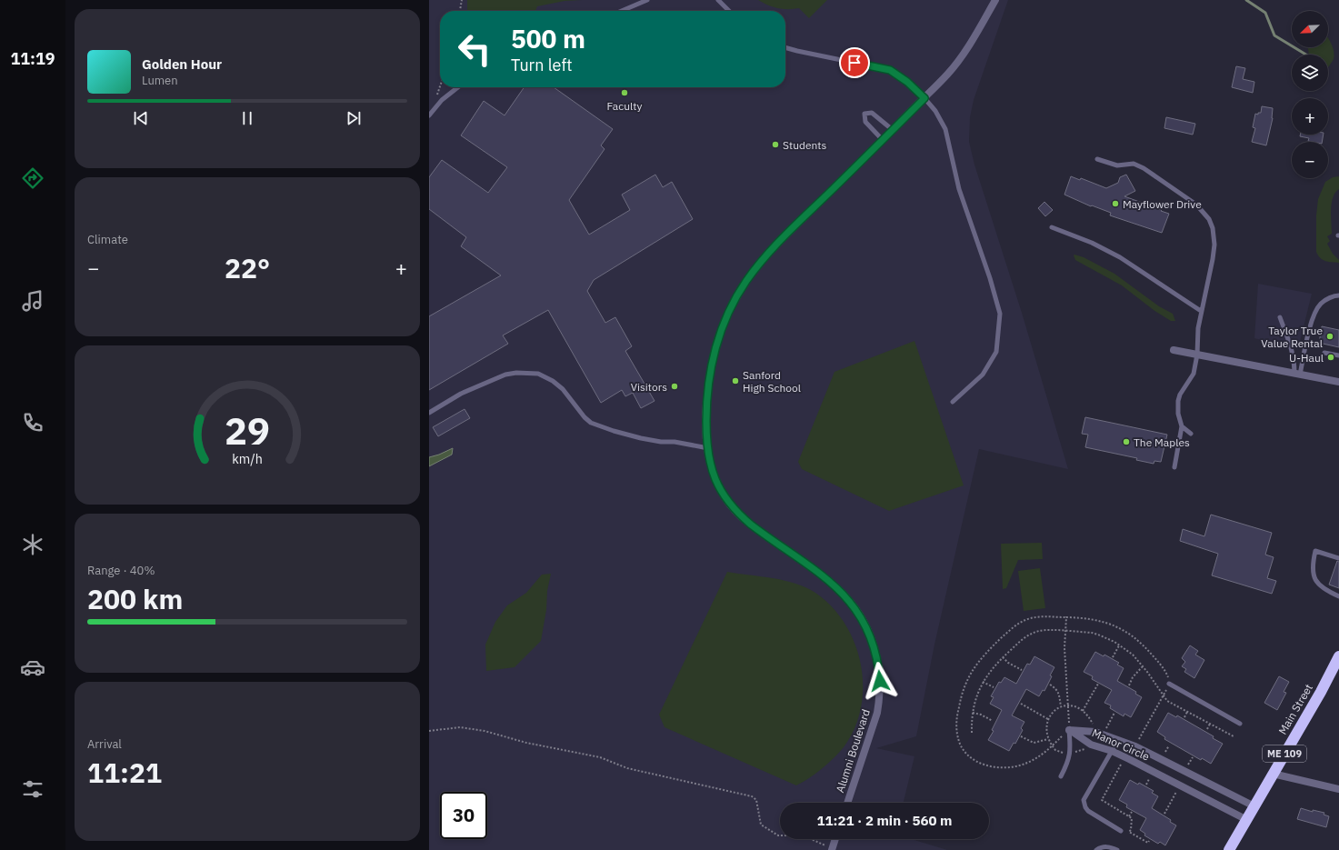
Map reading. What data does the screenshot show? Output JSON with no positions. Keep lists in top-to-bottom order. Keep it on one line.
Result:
{"streets":{"highway":["Main Street","ME 109"],"street":["Manor Circle","Alumni Boulevard"]},"crossings":[["Main Street","Manor Circle"]],"places":["Faculty","Students","Mayflower Drive","Taylor True Value Rental","U-Haul","Sanford High School","Visitors","The Maples"],"north":"bottom left","page":{"tabs":"11:19","map_buttons":["+","−"],"turn":["500 m","Turn left"],"song":["Golden Hour","Lumen"],"tile":["Climate",["Range · 40%","200 km"],["Arrival","11:21"]],"heat":["−","22°","+"],"limit":"30","trip":"11:21 · 2 min · 560 m","gauge":["29","km/h"]}}
